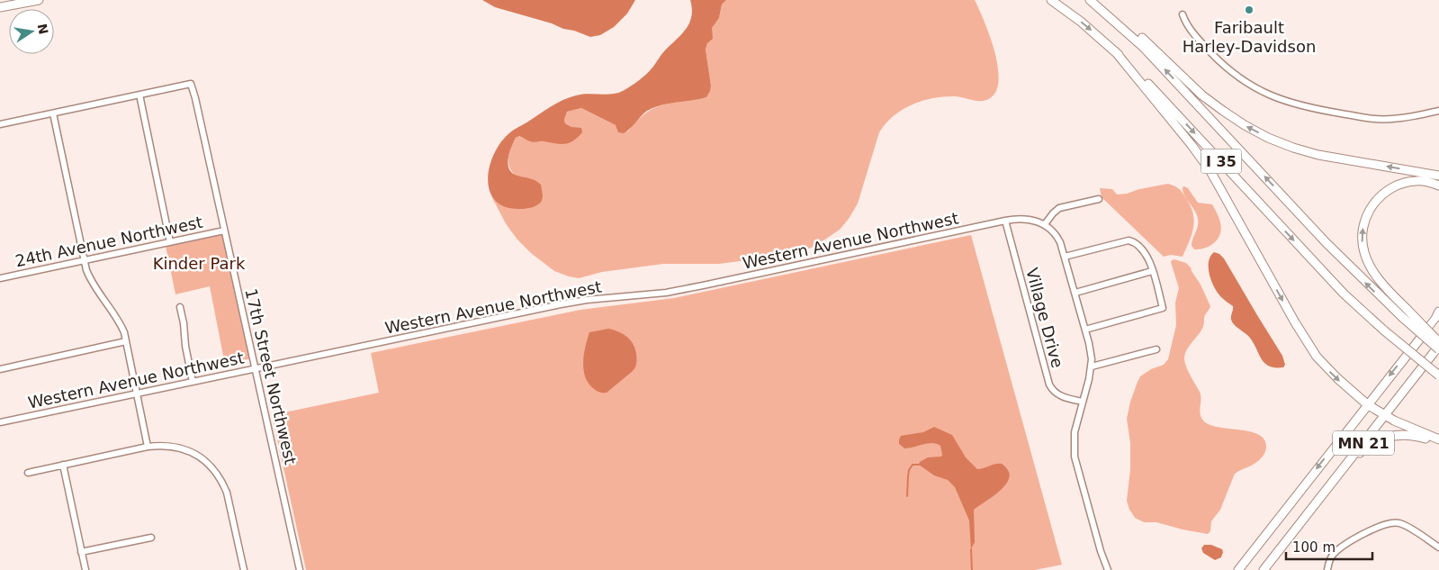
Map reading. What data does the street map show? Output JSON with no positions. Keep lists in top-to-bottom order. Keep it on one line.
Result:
{"streets":{"highway":["I 35","MN 21"],"street":["Western Avenue Northwest","24th Avenue Northwest","Village Drive","17th Street Northwest"]},"crossings":[["I 35","MN 21"],["Western Avenue Northwest","Village Drive"],["Western Avenue Northwest","17th Street Northwest"],["24th Avenue Northwest","17th Street Northwest"]],"parks":["Kinder Park"],"places":["Faribault Harley-Davidson"],"scale_bar":"100 m","north":"right"}
